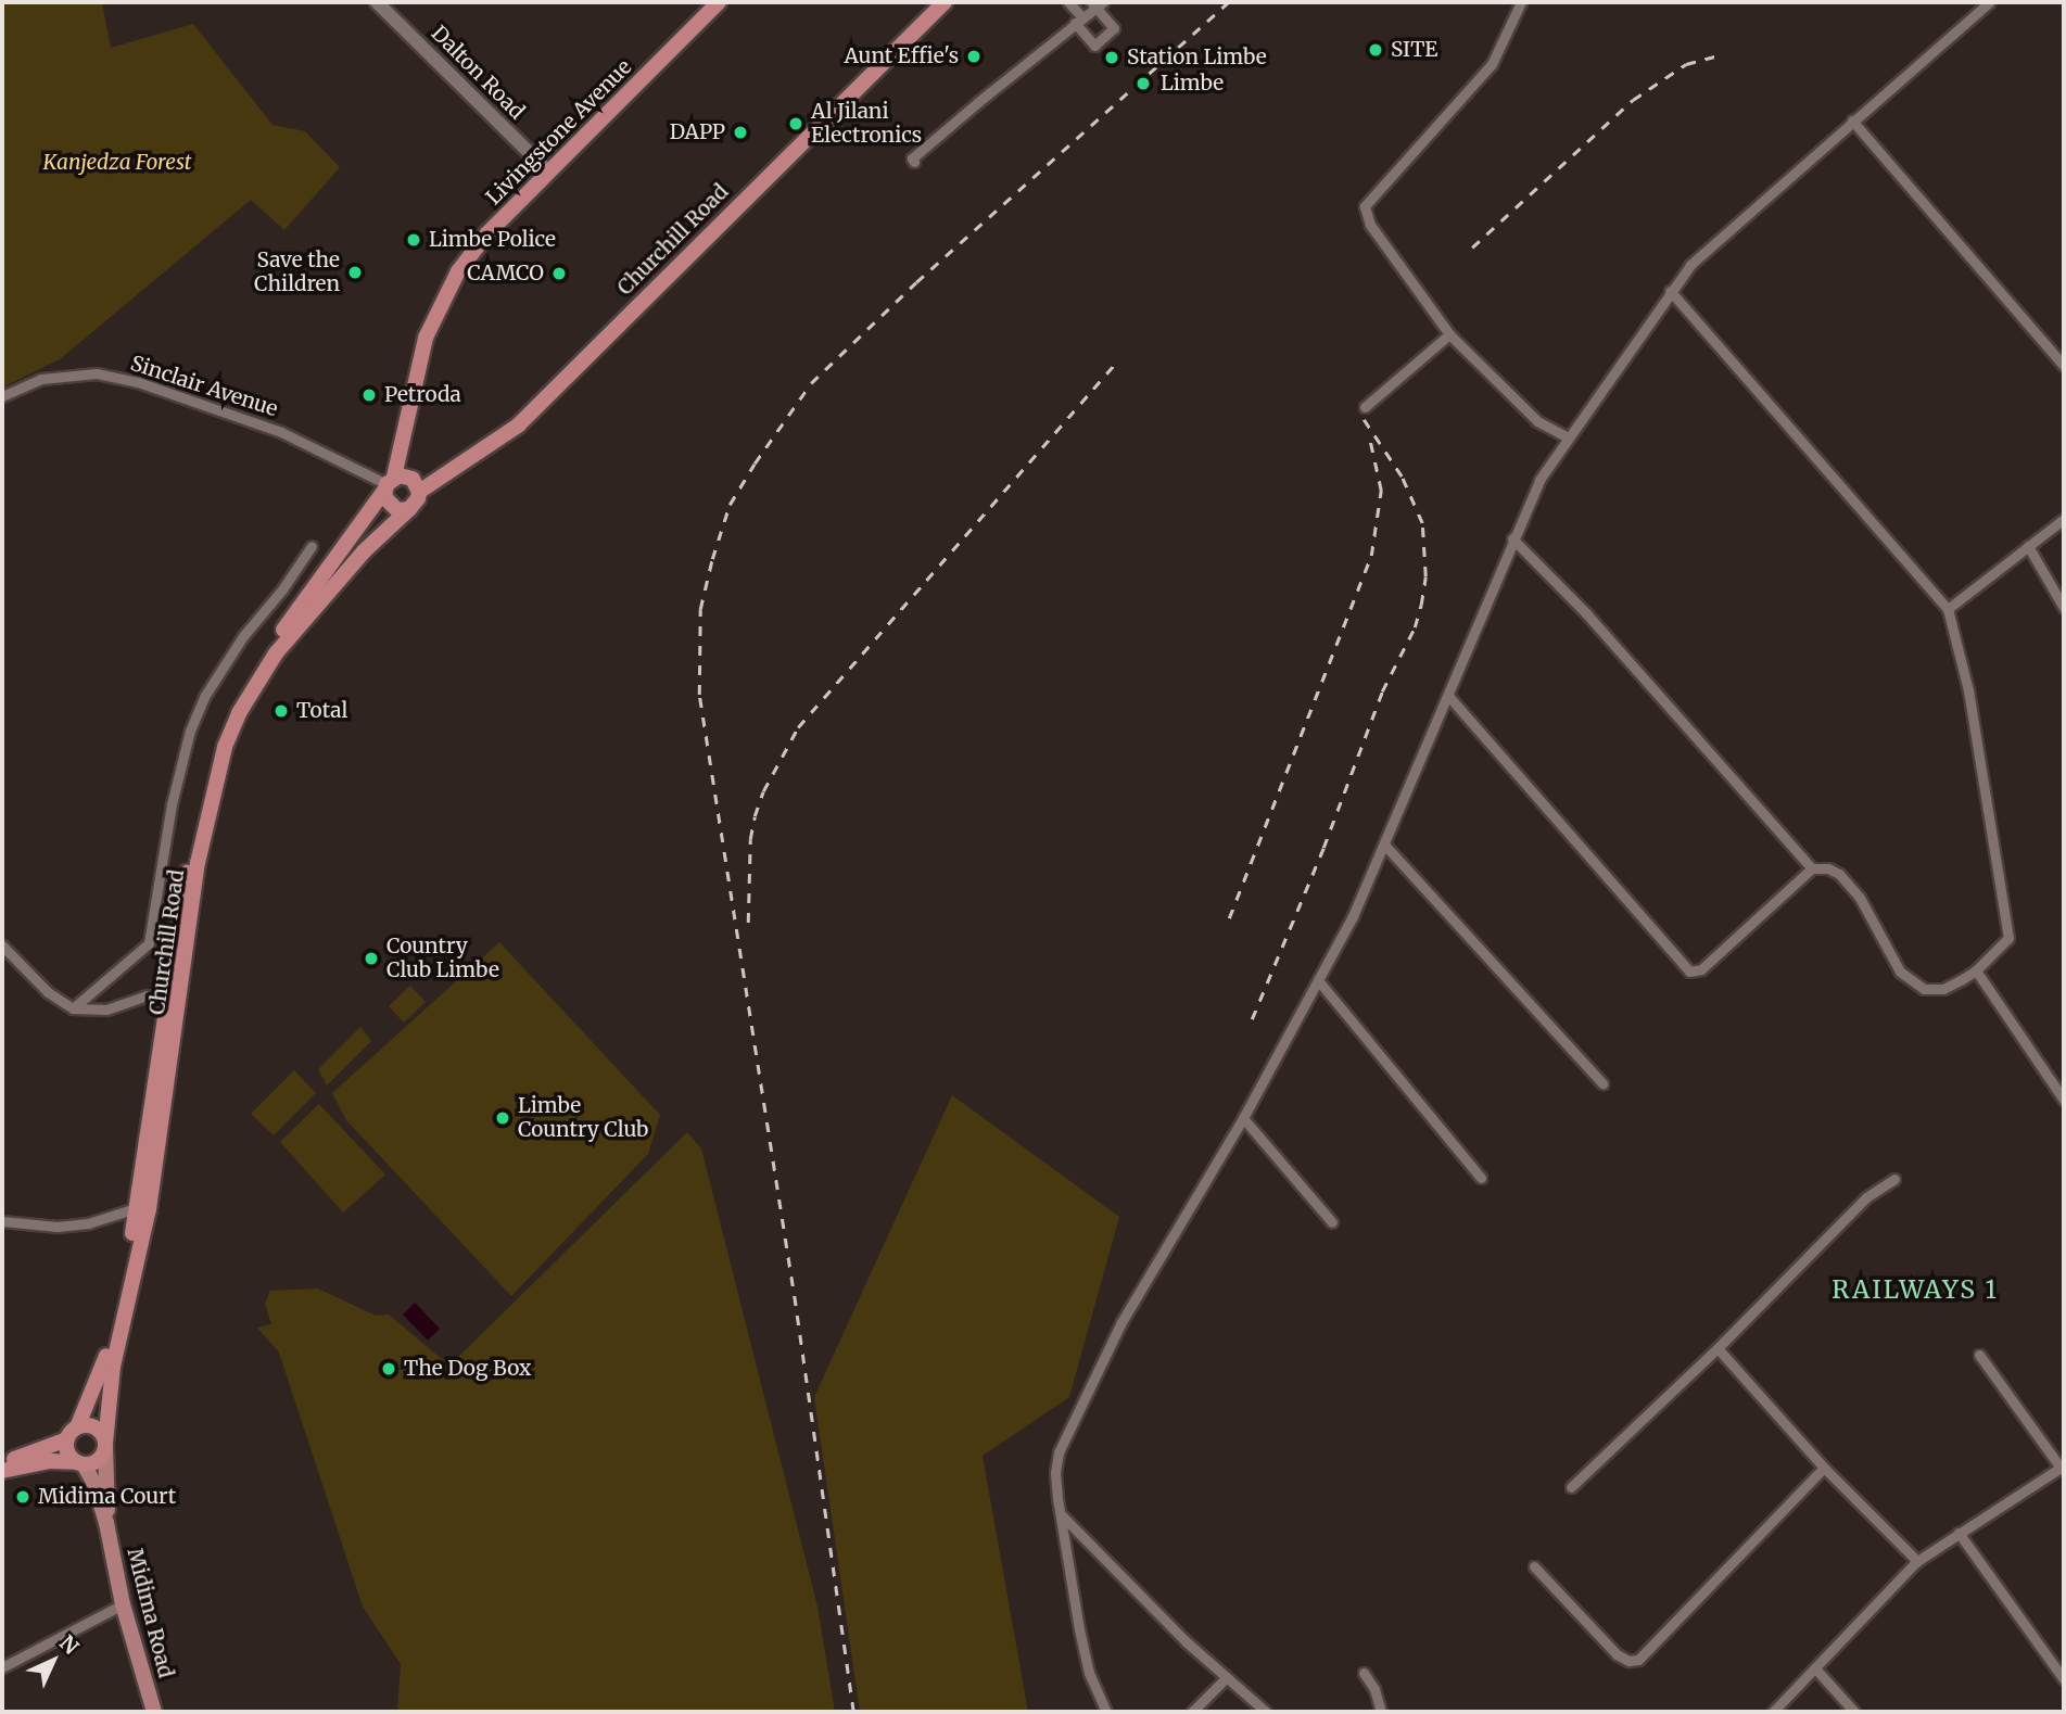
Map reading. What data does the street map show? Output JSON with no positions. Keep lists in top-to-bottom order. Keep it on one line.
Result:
{"streets":{"highway":["Livingstone Avenue","Churchill Road"],"main road":["Dalton Road","Midima Road"],"street":["Sinclair Avenue"]},"crossings":[["Dalton Road","Livingstone Avenue"],["Livingstone Avenue","Churchill Road"],["Livingstone Avenue","Sinclair Avenue"],["Churchill Road","Sinclair Avenue"],["Churchill Road","Midima Road"]],"districts":["RAILWAYS 1"],"parks":["Kanjedza Forest"],"places":["SITE","Aunt Effie's","Station Limbe","Limbe","Al Jilani Electronics","DAPP","Limbe Police","Save the Children","CAMCO","Petroda","Total","Country Club Limbe","Limbe Country Club","The Dog Box","Midima Court"],"north":"top right"}
